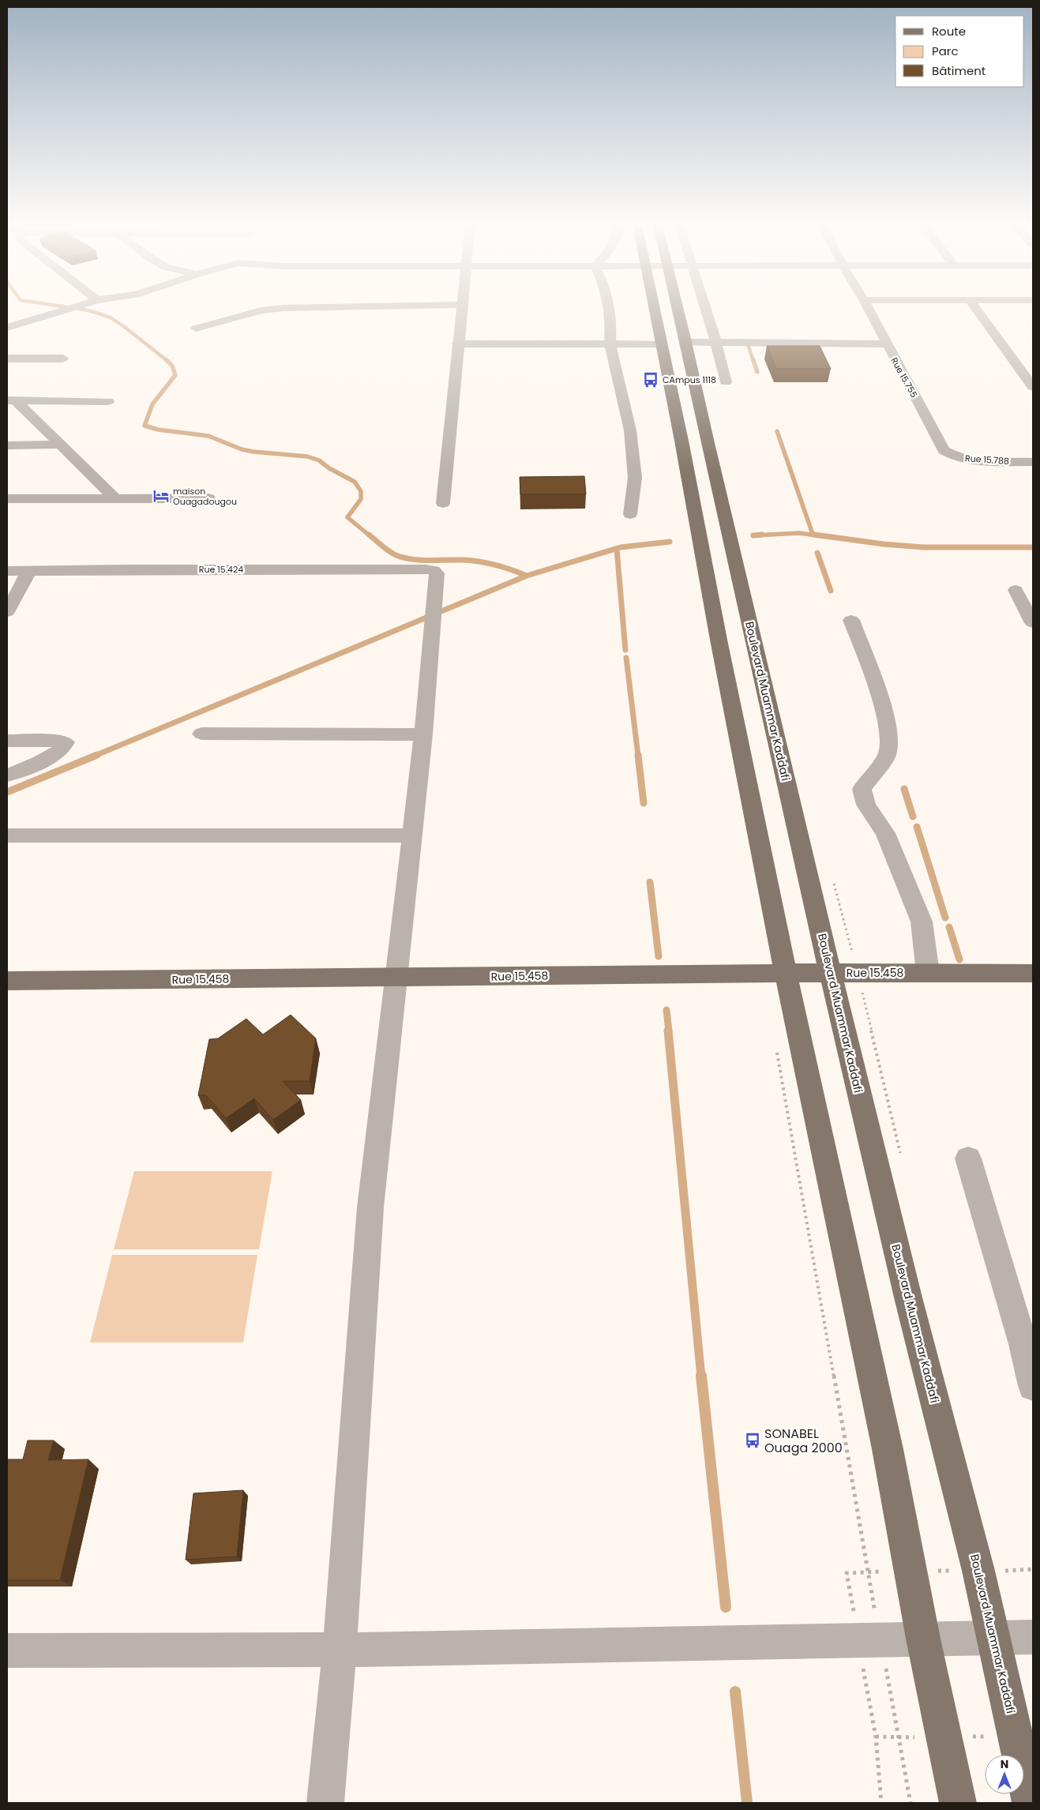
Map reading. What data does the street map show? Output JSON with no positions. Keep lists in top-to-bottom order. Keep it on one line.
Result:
{"streets":{"main road":["Boulevard Muammar Kaddafi","Rue 15.458"],"street":["Rue 15.755","Rue 15.788","Rue 15.424"]},"crossings":[["Rue 15.755","Rue 15.788"],["Boulevard Muammar Kaddafi","Rue 15.458"]],"places":{"bus stop":["CAmpus 1118","SONABEL Ouaga 2000"],"hotel":["maison Ouagadougou"]},"legend":["Route","Parc","Bâtiment"],"north":"top"}
